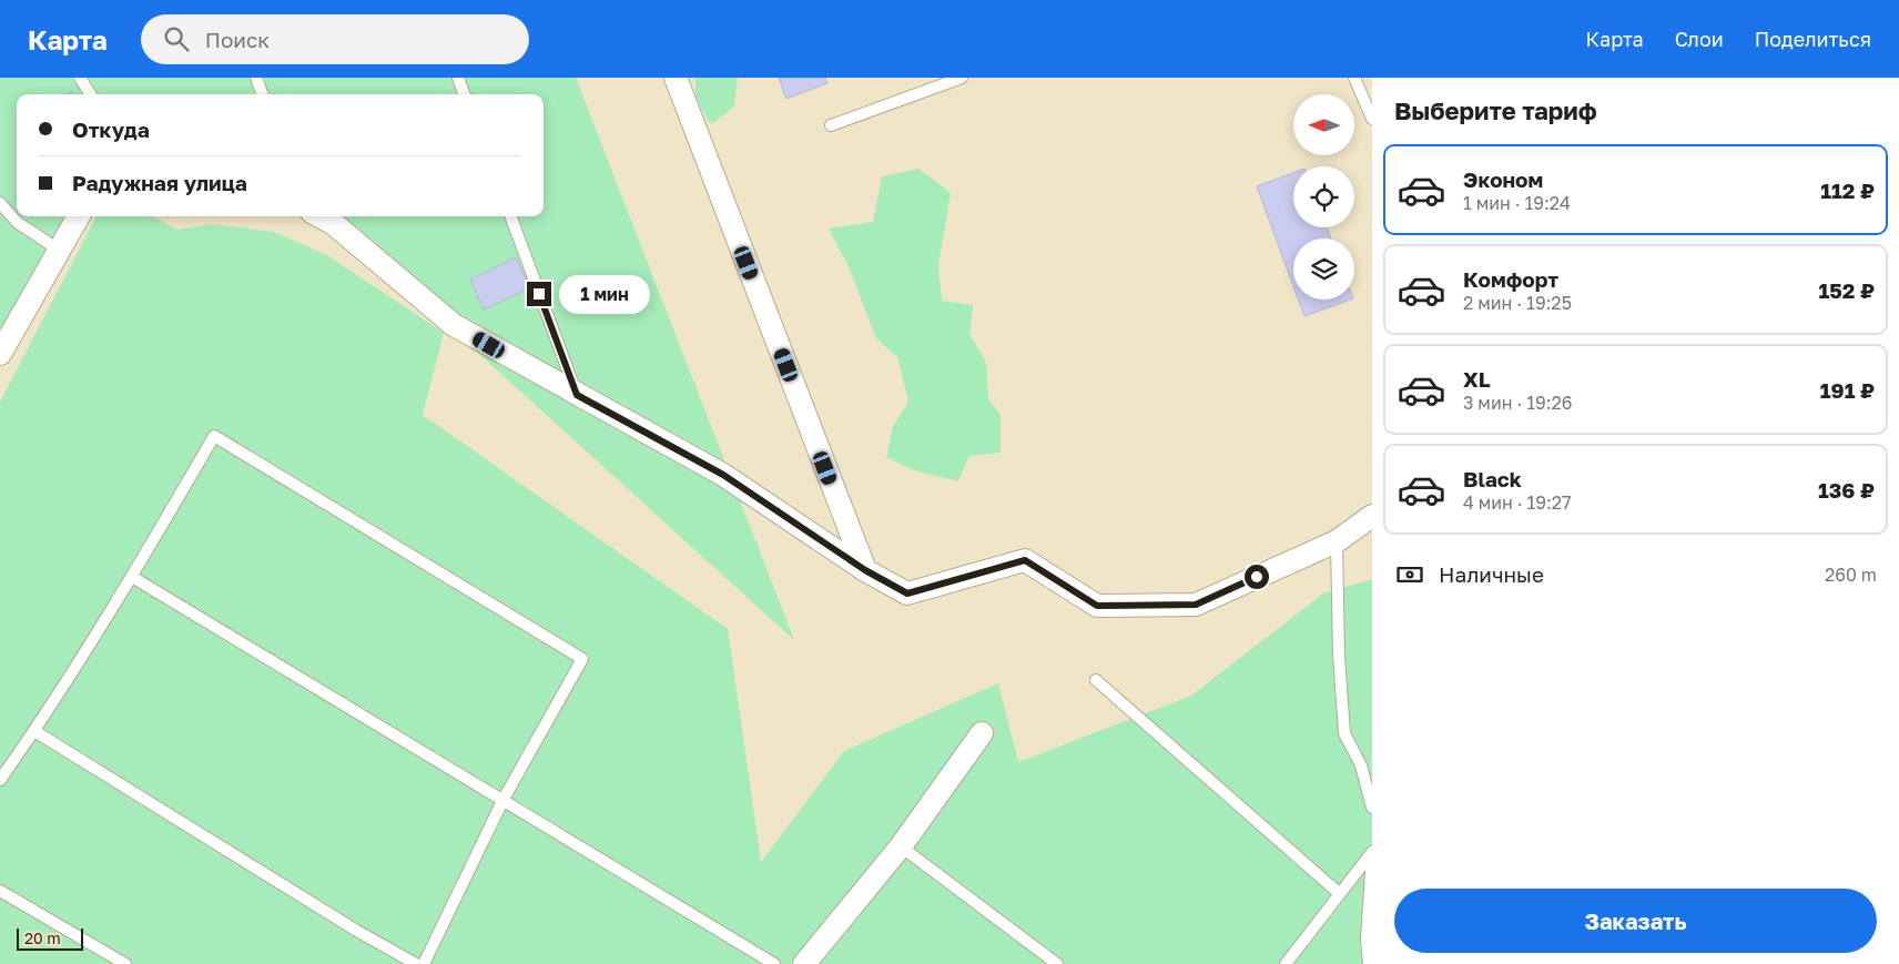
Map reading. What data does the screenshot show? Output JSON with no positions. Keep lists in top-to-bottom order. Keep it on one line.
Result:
{"scale_bar":"20 m","north":"left","page":{"header":"Карта","search":"Поиск","nav":["Карта","Слои","Поделиться"],"heading":"Выберите тариф","banner":["Откуда","Радужная улица"],"list":[{"name":"Эконом","note":"1 мин · 19:24","value":"112 ₽"},{"name":"Комфорт","note":"2 мин · 19:25","value":"152 ₽"},{"name":"XL","note":"3 мин · 19:26","value":"191 ₽"},{"name":"Black","note":"4 мин · 19:27","value":"136 ₽"}],"bubble":"1 мин","pay":["Наличные","260 m"],"buttons":"Заказать","scale":"20 m"}}
